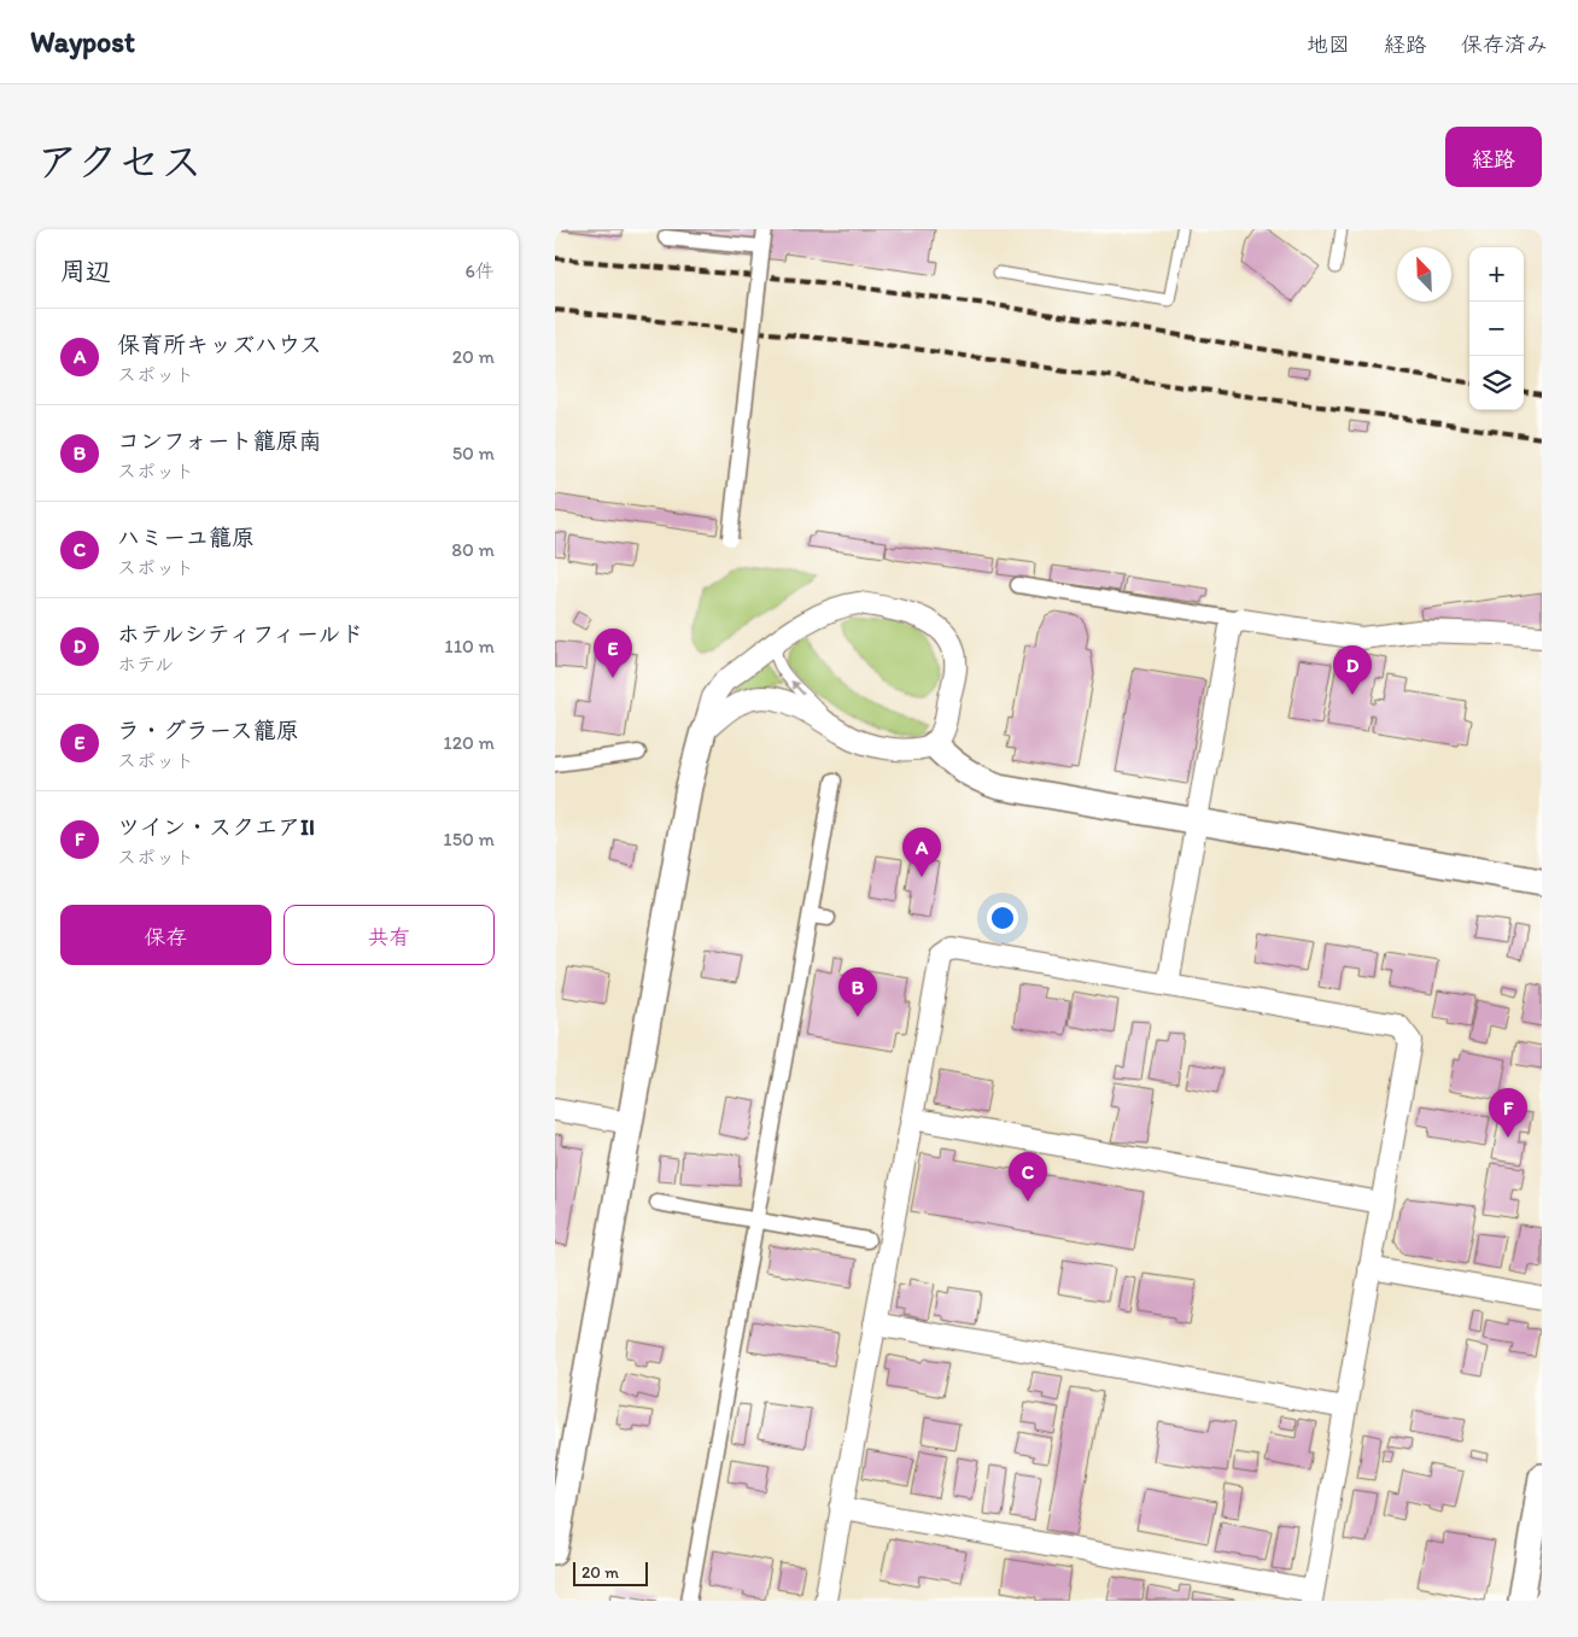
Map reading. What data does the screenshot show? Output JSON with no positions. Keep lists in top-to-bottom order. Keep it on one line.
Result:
{"scale_bar":"20 m","north":"top left","page":{"header":"Waypost","nav":["地図","経路","保存済み"],"title":"アクセス","buttons":["経路",["保存","共有"]],"heading":["周辺","6件"],"map_buttons":["+","−"],"list":[{"mark":"A","name":"保育所キッズハウス","note":"スポット","value":"20 m"},{"mark":"B","name":"コンフォート籠原南","note":"スポット","value":"50 m"},{"mark":"C","name":"ハミーユ籠原","note":"スポット","value":"80 m"},{"mark":"D","name":"ホテルシティフィールド","note":"ホテル","value":"110 m"},{"mark":"E","name":"ラ・グラース籠原","note":"スポット","value":"120 m"},{"mark":"F","name":"ツイン・スクエアII","note":"スポット","value":"150 m"}],"pins":["E","D","A","B","F","C"],"scale":"20 m"}}
